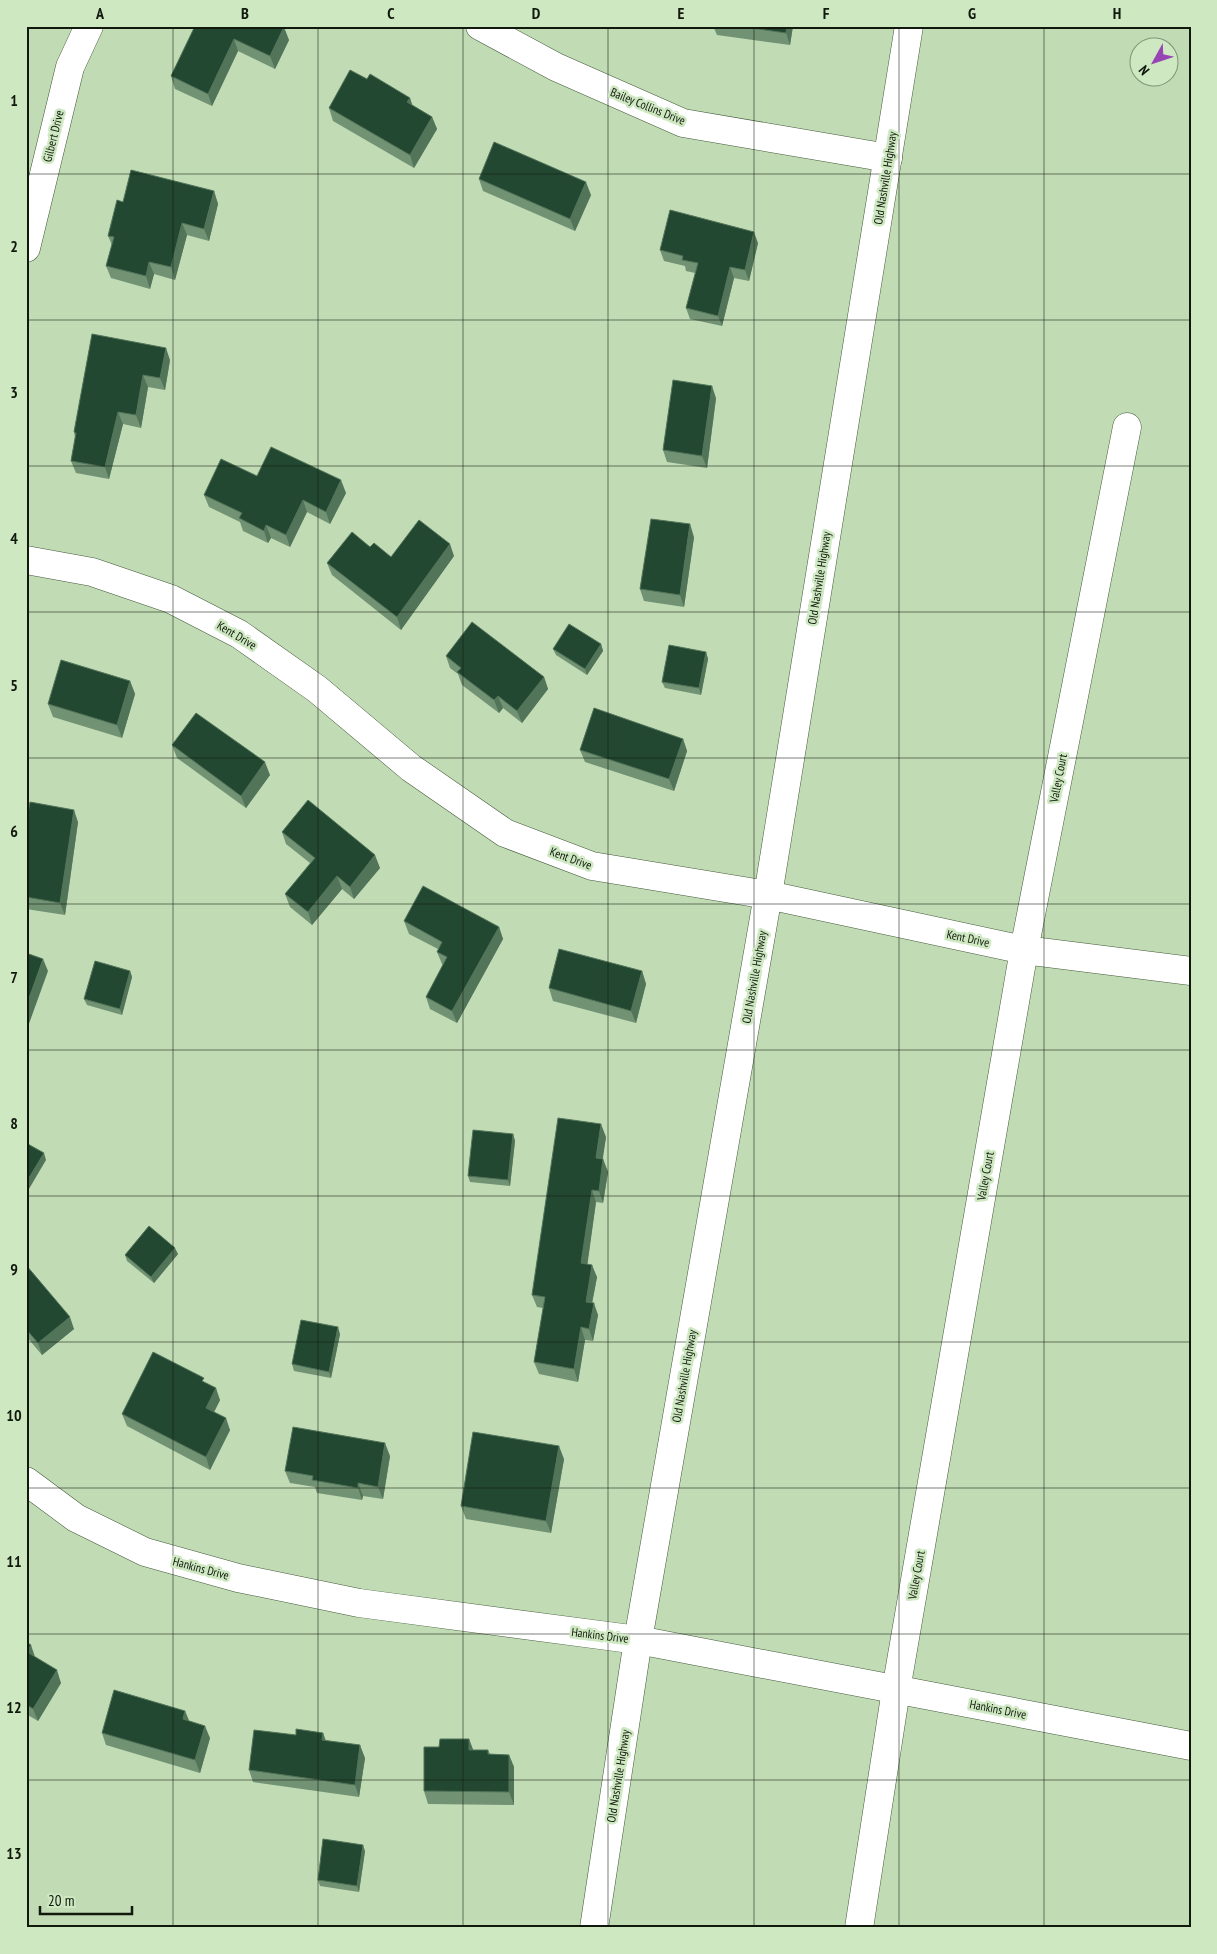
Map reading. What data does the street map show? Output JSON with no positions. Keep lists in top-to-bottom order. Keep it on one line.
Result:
{"streets":{"street":["Bailey Collins Drive","Gilbert Drive","Old Nashville Highway","Kent Drive","Valley Court","Hankins Drive"]},"crossings":[["Bailey Collins Drive","Old Nashville Highway"],["Old Nashville Highway","Kent Drive"],["Old Nashville Highway","Hankins Drive"],["Kent Drive","Valley Court"],["Valley Court","Hankins Drive"]],"scale_bar":"20 m","north":"bottom left","grid":{"columns":["A","B","C","D","E","F","G","H"],"rows":["1","2","3","4","5","6","7","8","9","10","11","12","13"]}}
